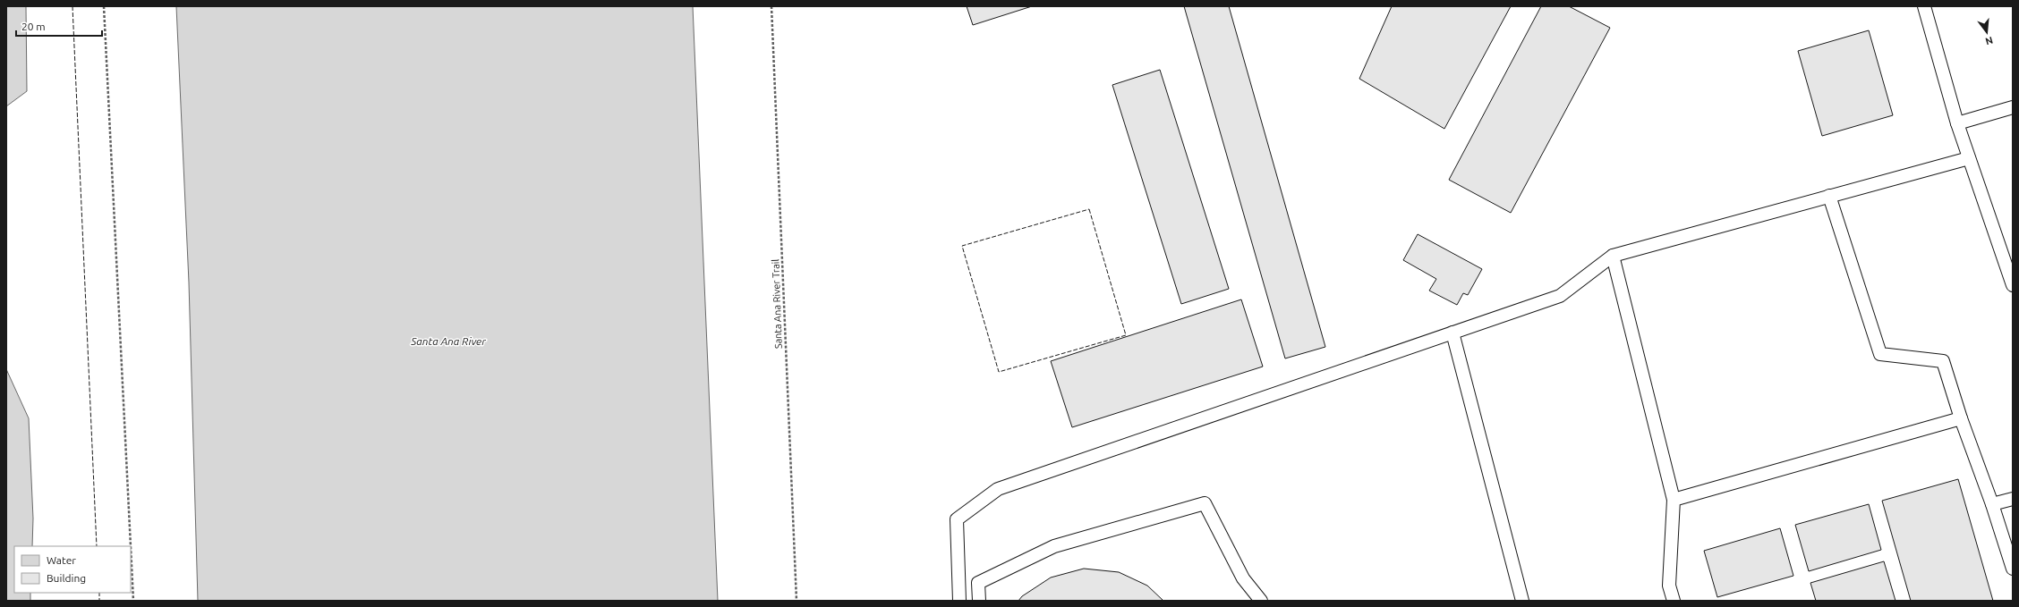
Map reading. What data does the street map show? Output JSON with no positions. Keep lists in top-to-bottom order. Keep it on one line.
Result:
{"streets":{"path":["Santa Ana River Trail"]},"water":["Santa Ana River"],"legend":["Water","Building"],"scale_bar":"20 m","north":"bottom"}
